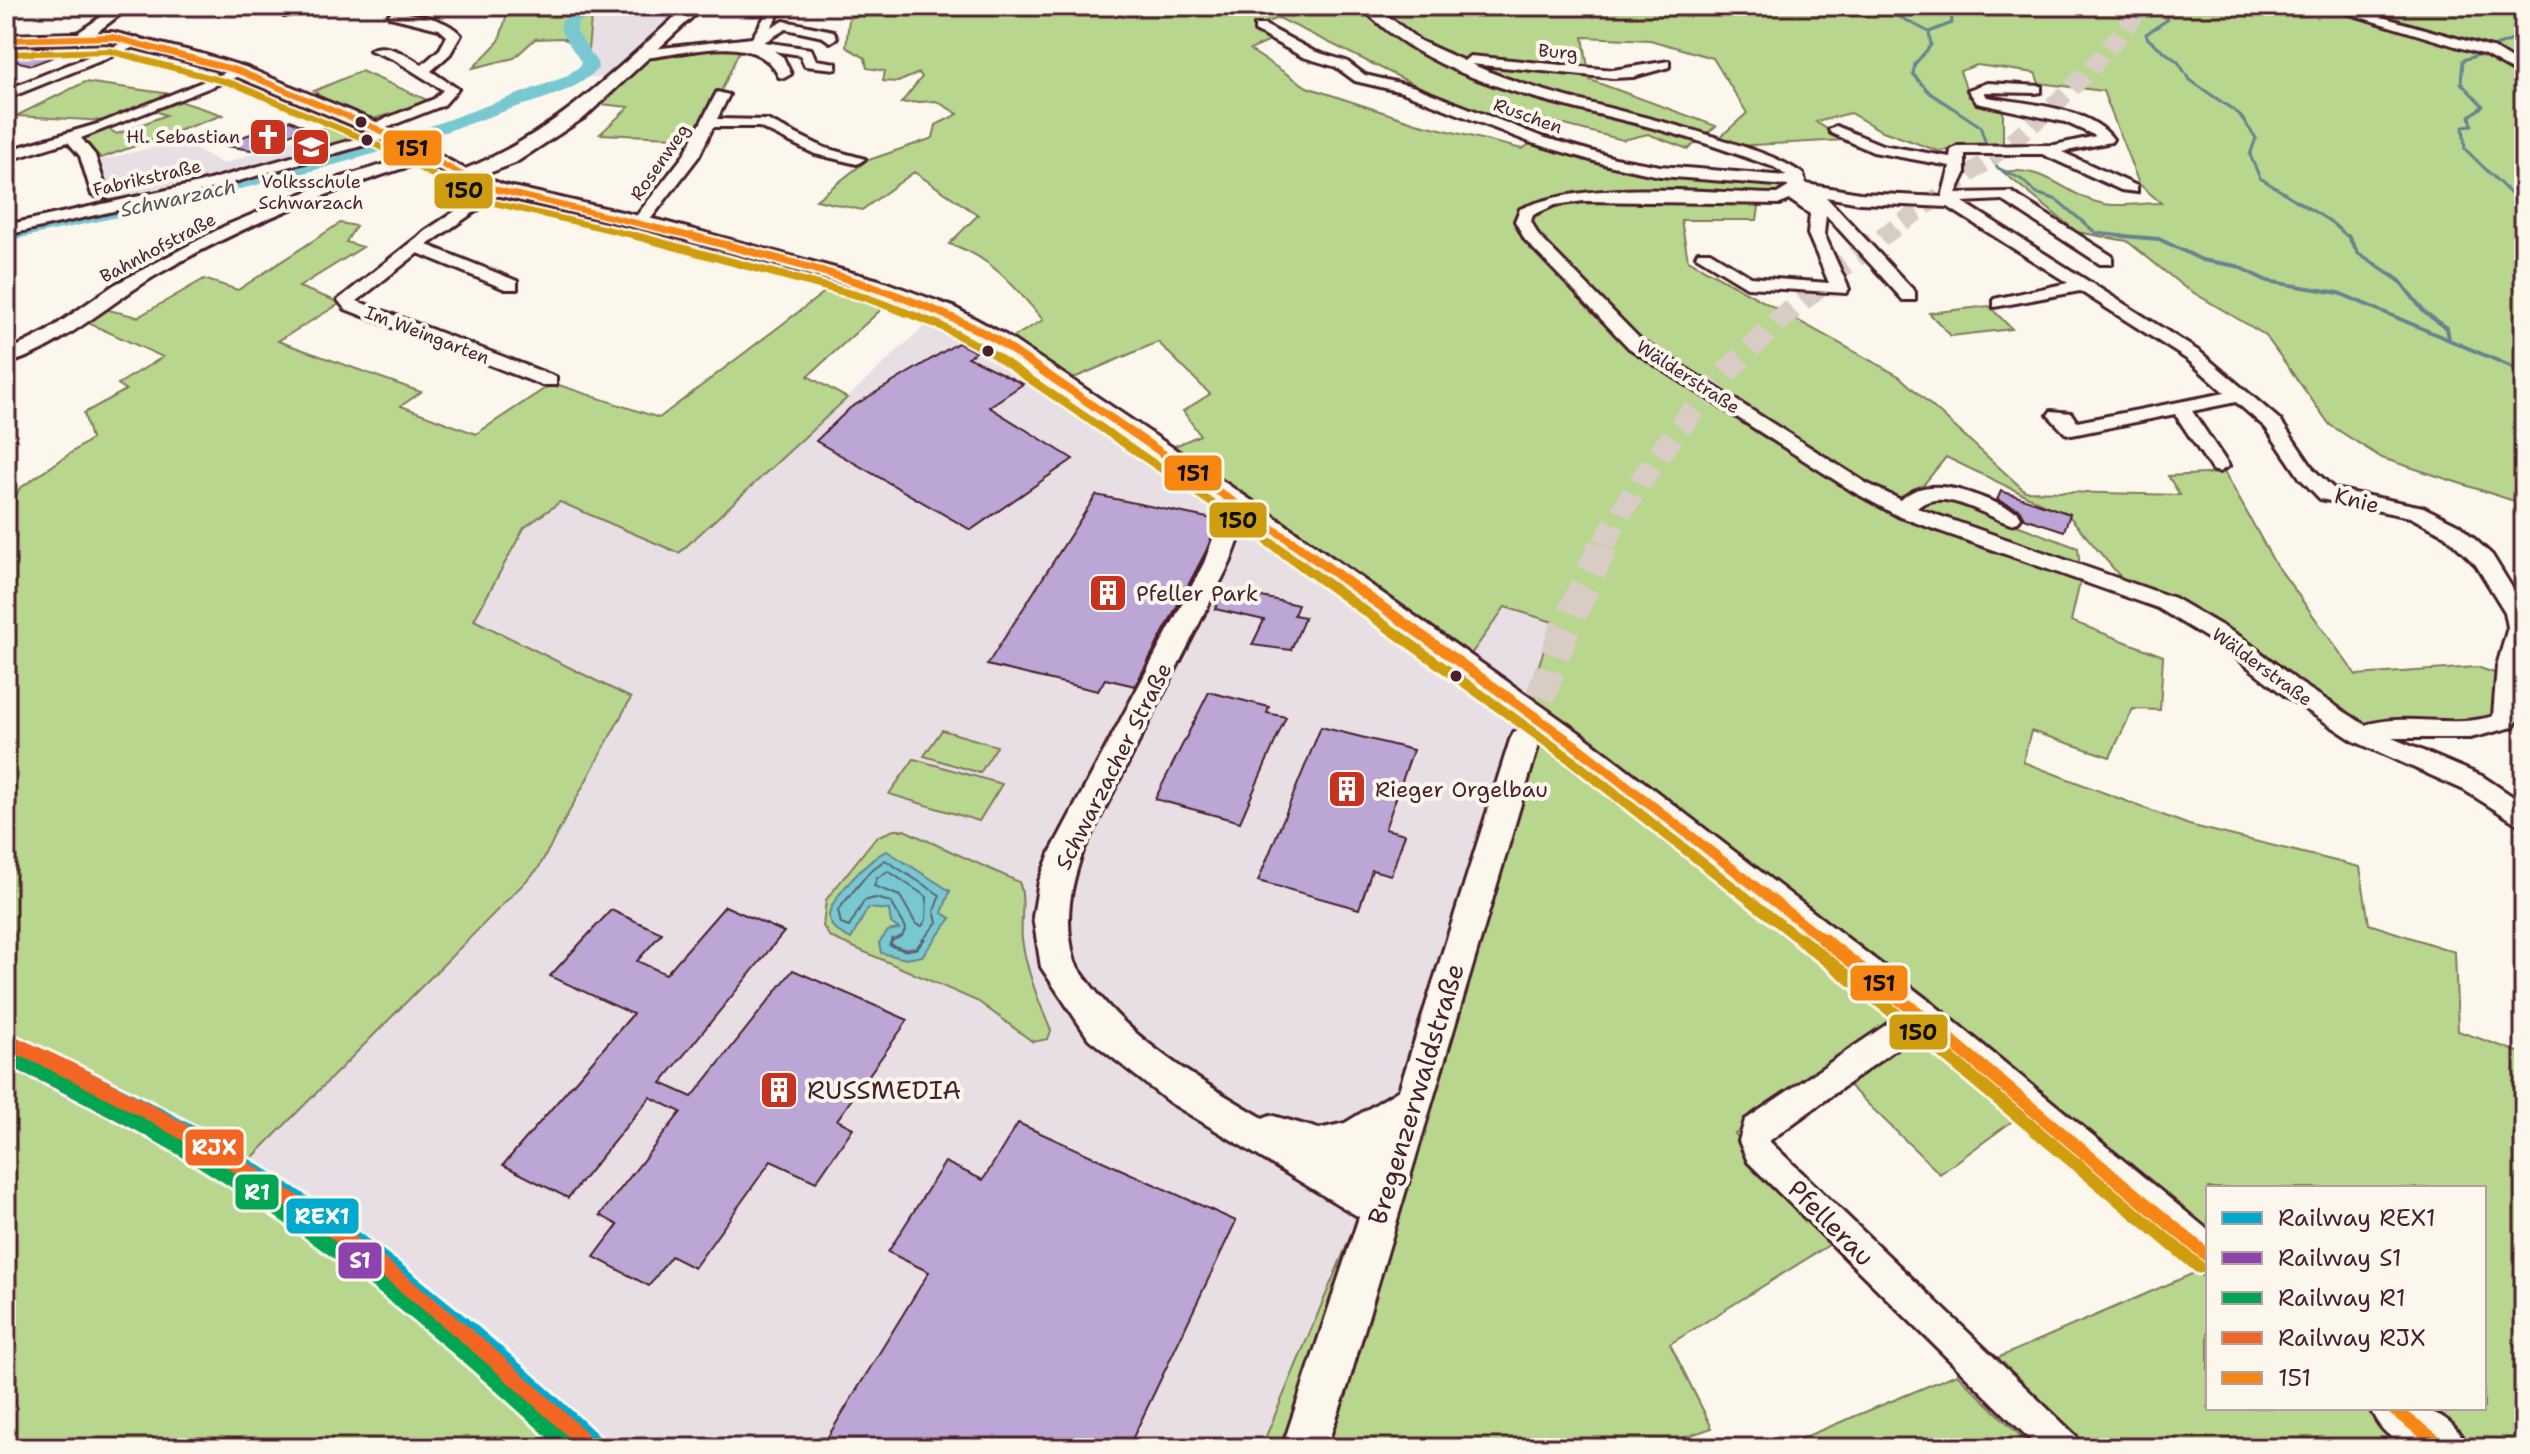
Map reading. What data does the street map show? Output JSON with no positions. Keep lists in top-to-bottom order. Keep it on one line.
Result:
{"streets":{"main road":["Schwarzacher Straße","Bregenzerwaldstraße"],"street":["Burg","Ruschen","Rosenweg","Fabrikstraße","Bahnhofstraße","Im Weingarten","Wälderstraße","Knie","Pfellerau"]},"crossings":[["Ruschen","Wälderstraße"],["Wälderstraße","Knie"],["Schwarzacher Straße","Bregenzerwaldstraße"]],"water":["Schwarzach"],"places":{"church":["Hl. Sebastian"],"school or university":["Volksschule Schwarzach"],"building":["Pfeller Park","Rieger Orgelbau","RUSSMEDIA"]},"lines":["transit line 151","transit line 150","rail line REX1","rail line RJX","rail line S1","rail line R1"],"legend":["Railway REX1","Railway S1","Railway R1","Railway RJX","151"]}
